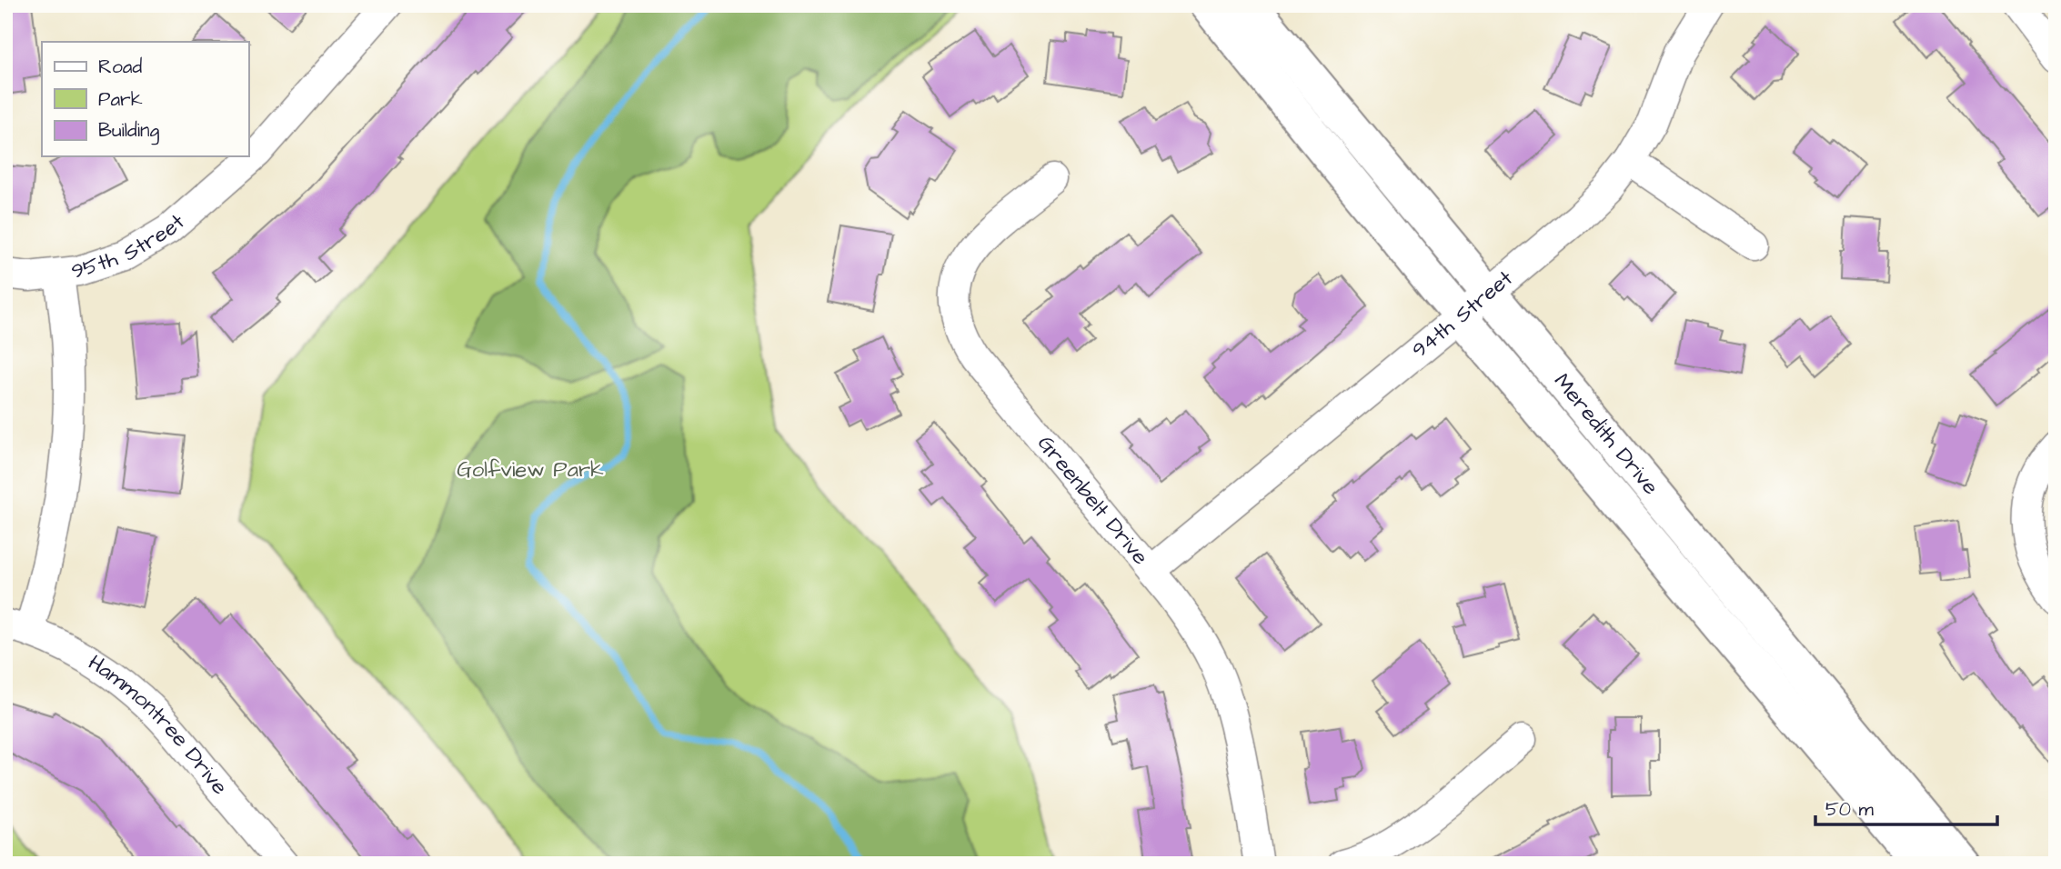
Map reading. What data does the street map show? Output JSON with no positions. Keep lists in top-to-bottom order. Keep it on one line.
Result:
{"streets":{"main road":["Meredith Drive"],"street":["95th Street","94th Street","Greenbelt Drive","Hammontree Drive"]},"crossings":[["95th Street","Hammontree Drive"],["94th Street","Meredith Drive"],["94th Street","Greenbelt Drive"]],"parks":["Golfview Park"],"legend":["Road","Park","Building"],"scale_bar":"50 m"}
